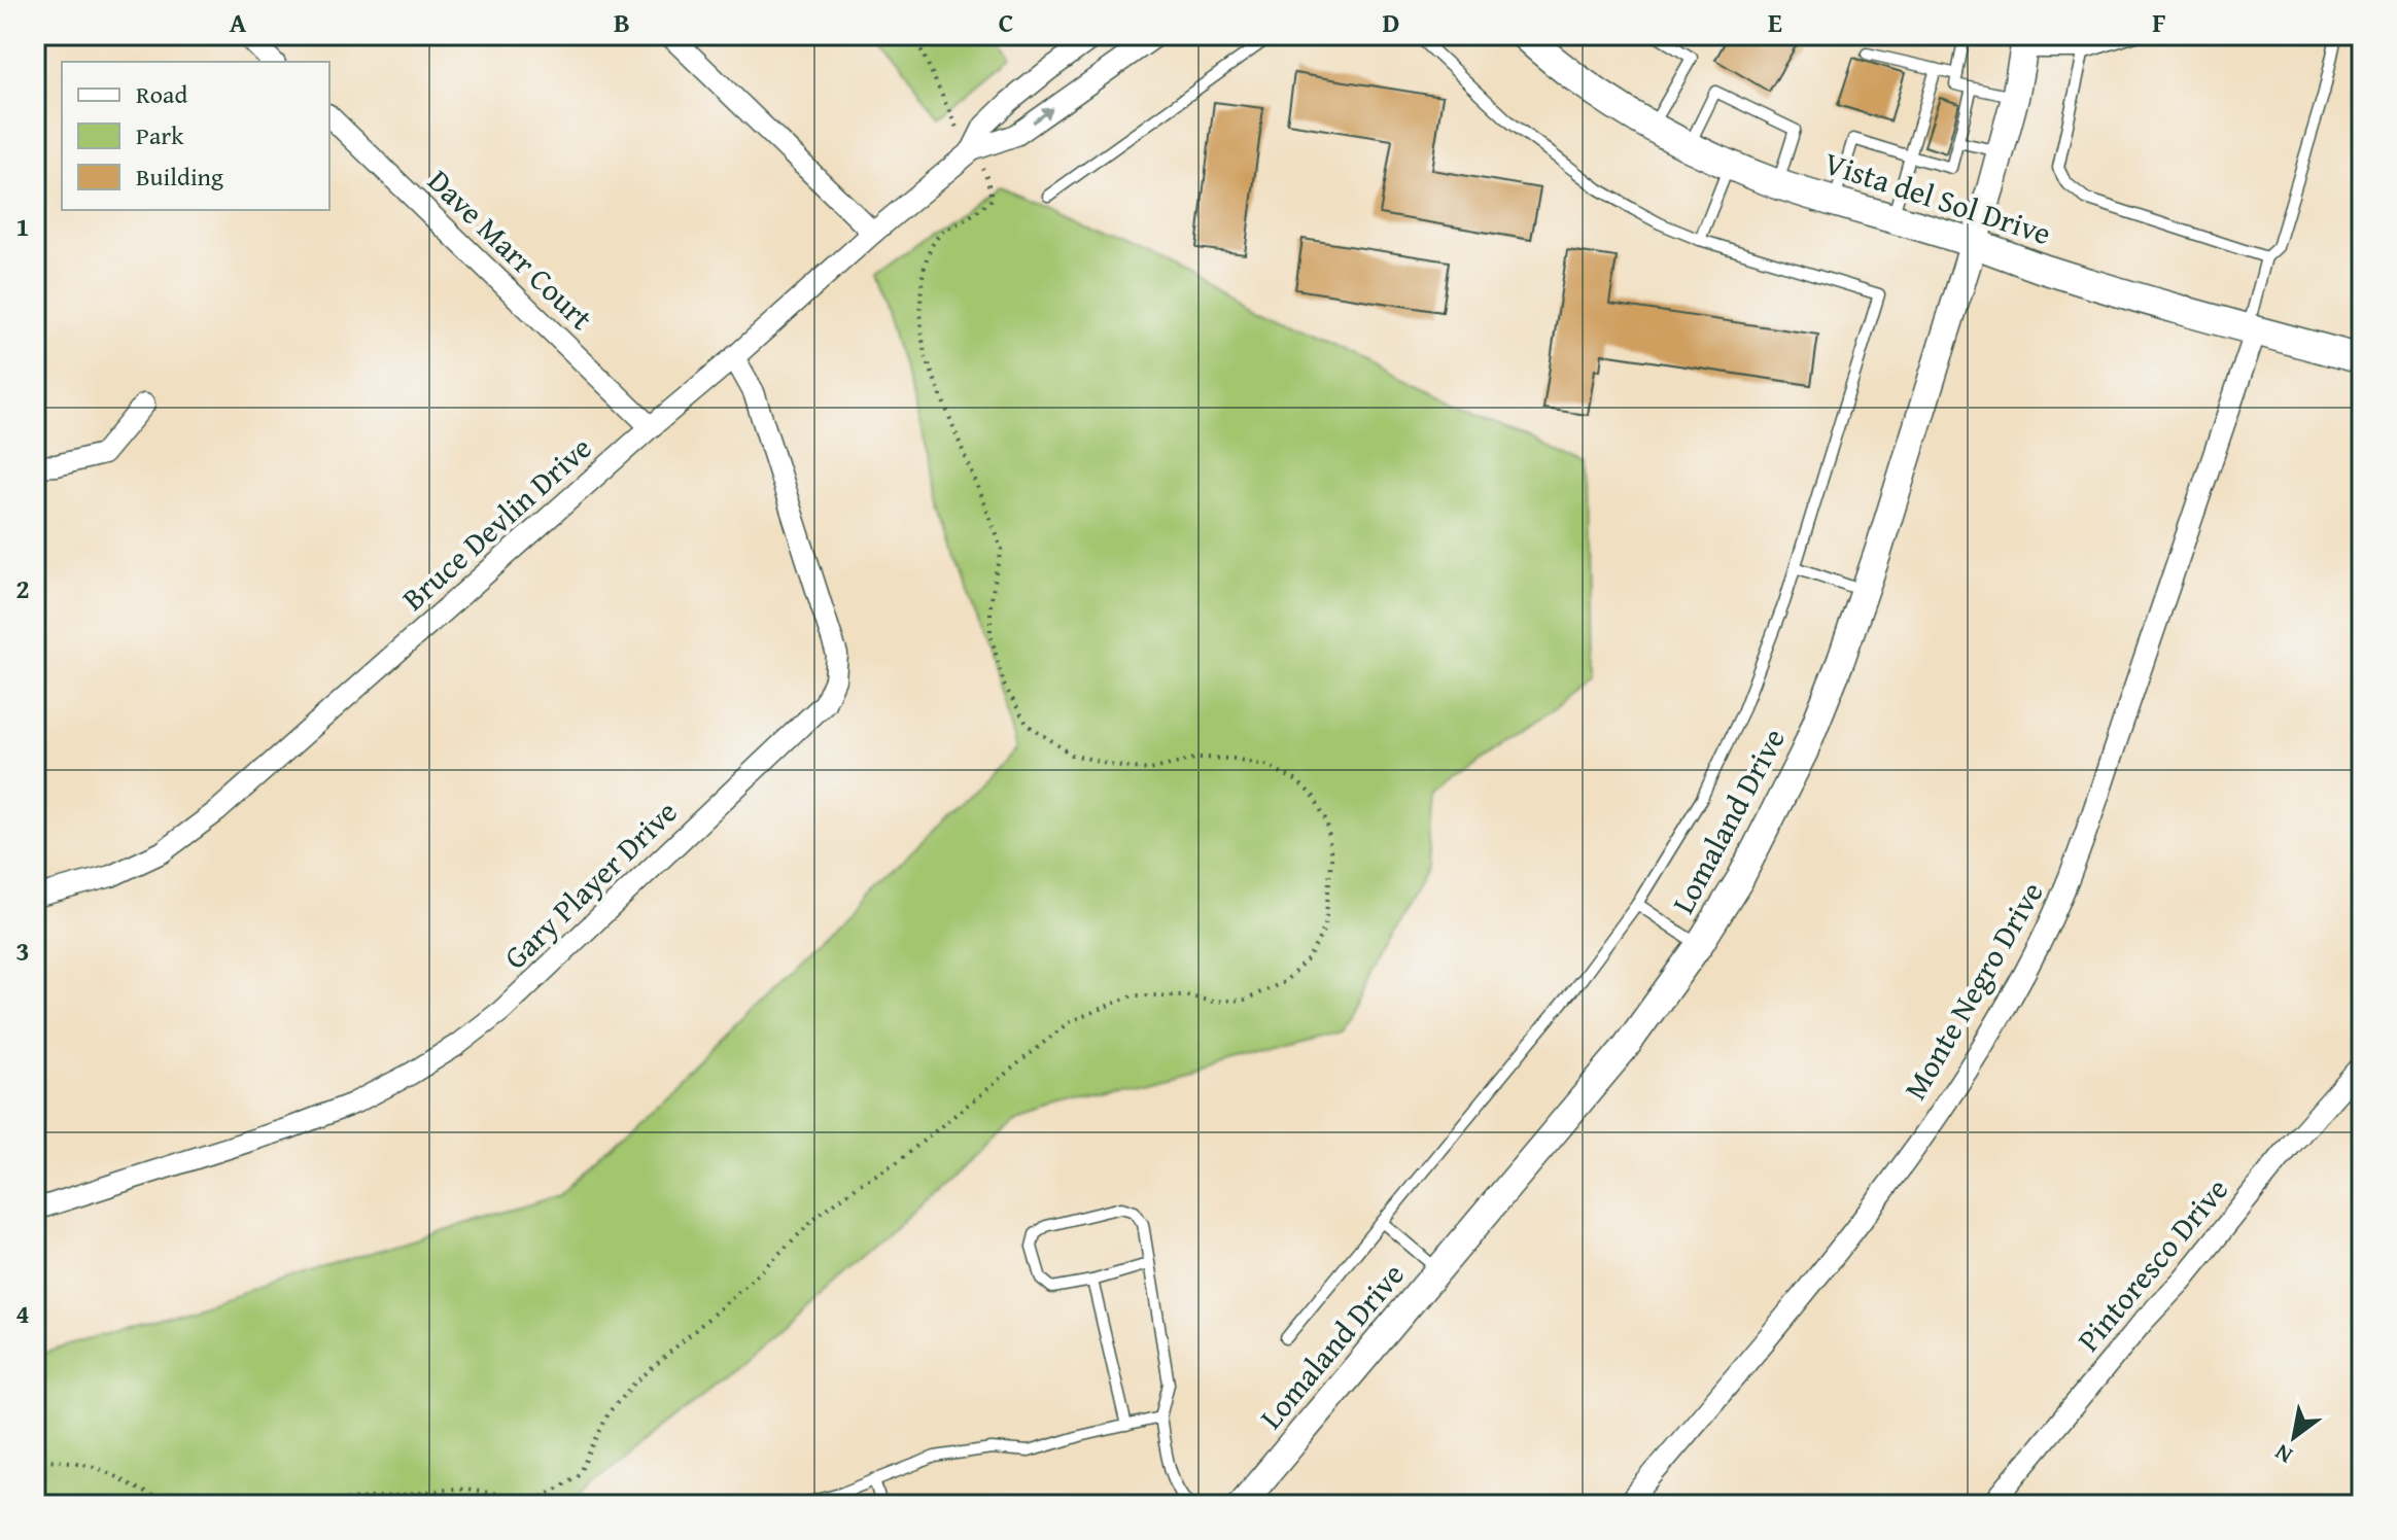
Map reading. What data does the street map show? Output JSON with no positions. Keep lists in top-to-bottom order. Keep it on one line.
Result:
{"streets":{"main road":["Vista del Sol Drive"],"street":["Dave Marr Court","Bruce Devlin Drive","Lomaland Drive","Gary Player Drive","Monte Negro Drive","Pintoresco Drive"]},"crossings":[["Vista del Sol Drive","Lomaland Drive"],["Vista del Sol Drive","Monte Negro Drive"],["Dave Marr Court","Bruce Devlin Drive"],["Bruce Devlin Drive","Gary Player Drive"]],"legend":["Road","Park","Building"],"north":"bottom left","grid":{"columns":["A","B","C","D","E","F"],"rows":["1","2","3","4"]}}
